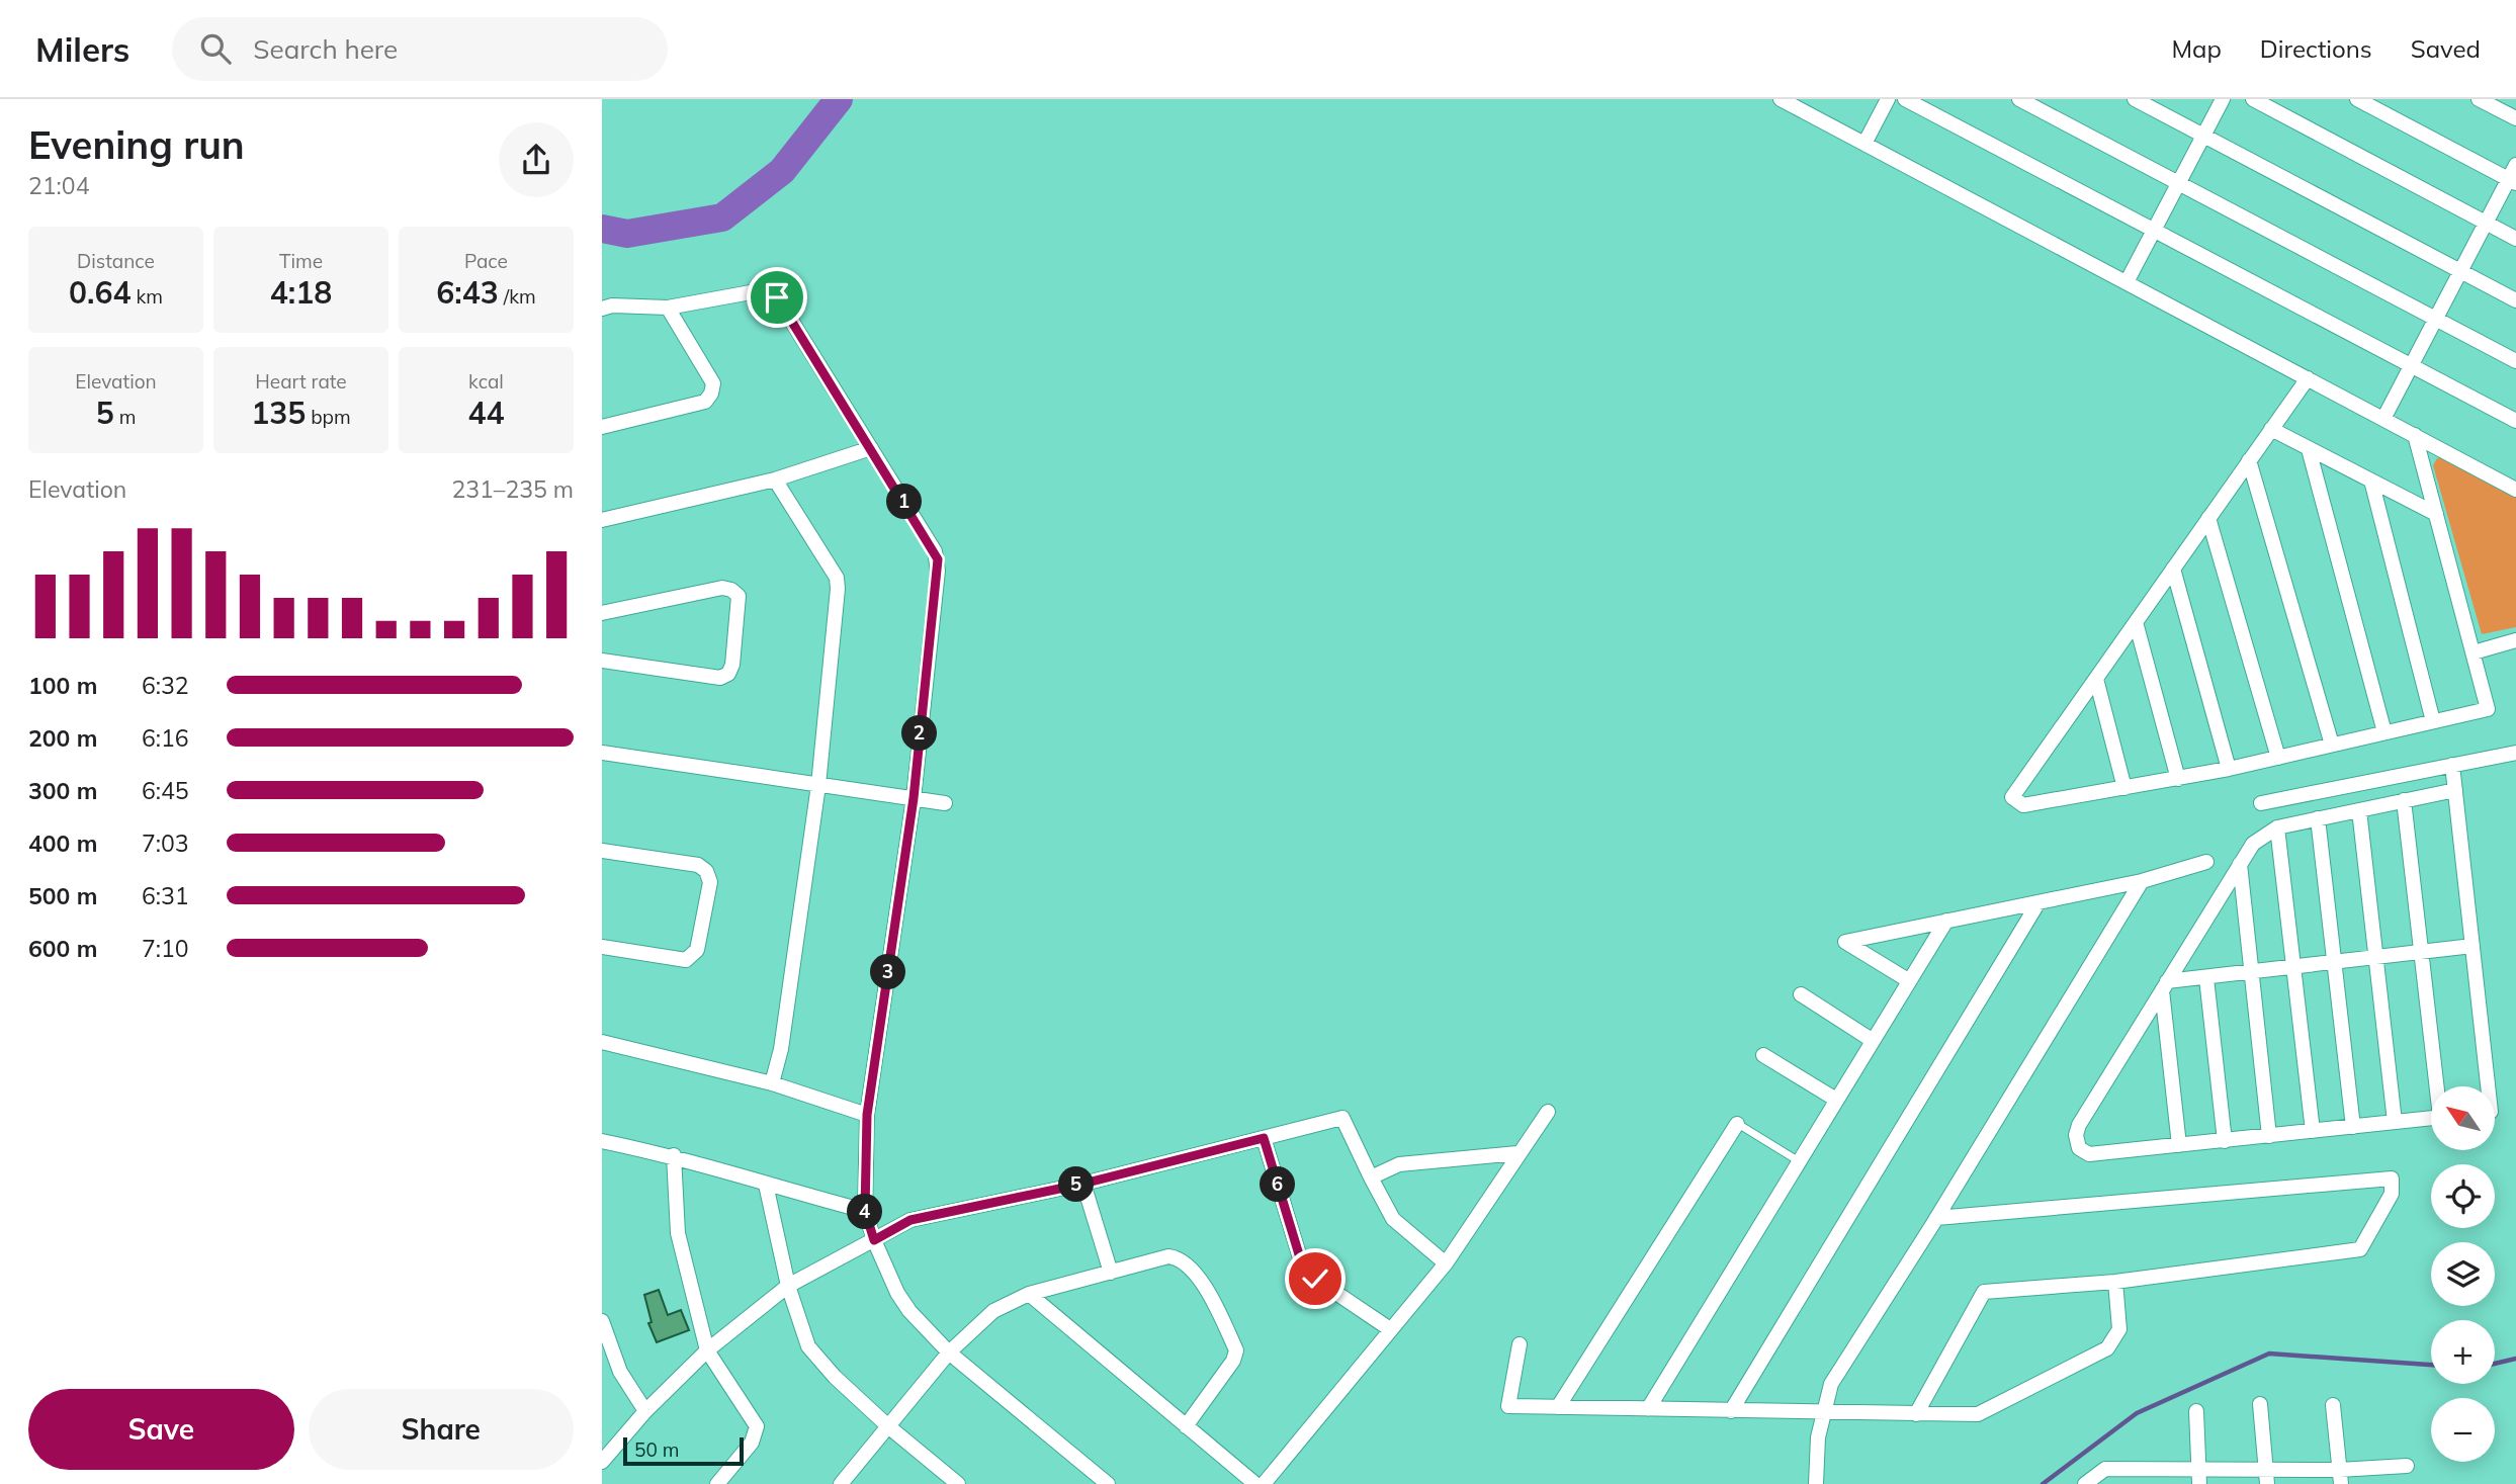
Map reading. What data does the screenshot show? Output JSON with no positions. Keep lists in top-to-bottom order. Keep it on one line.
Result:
{"scale_bar":"50 m","north":"top left","page":{"header":"Milers","search":"Search here","nav":["Map","Directions","Saved"],"heading":["Evening run","21:04"],"stats":[["Distance","0.64 km"],["Time","4:18"],["Pace","6:43 /km"],["Elevation","5 m"],["Heart rate","135 bpm"],["kcal","44"]],"chart":["Elevation","231–235 m"],"pins":["1","2","3","5","6","4"],"list":[{"name":"100 m","note":"6:32"},{"name":"200 m","note":"6:16"},{"name":"300 m","note":"6:45"},{"name":"400 m","note":"7:03"},{"name":"500 m","note":"6:31"},{"name":"600 m","note":"7:10"}],"map_buttons":["+","−"],"buttons":["Save","Share"],"scale":"50 m"}}
